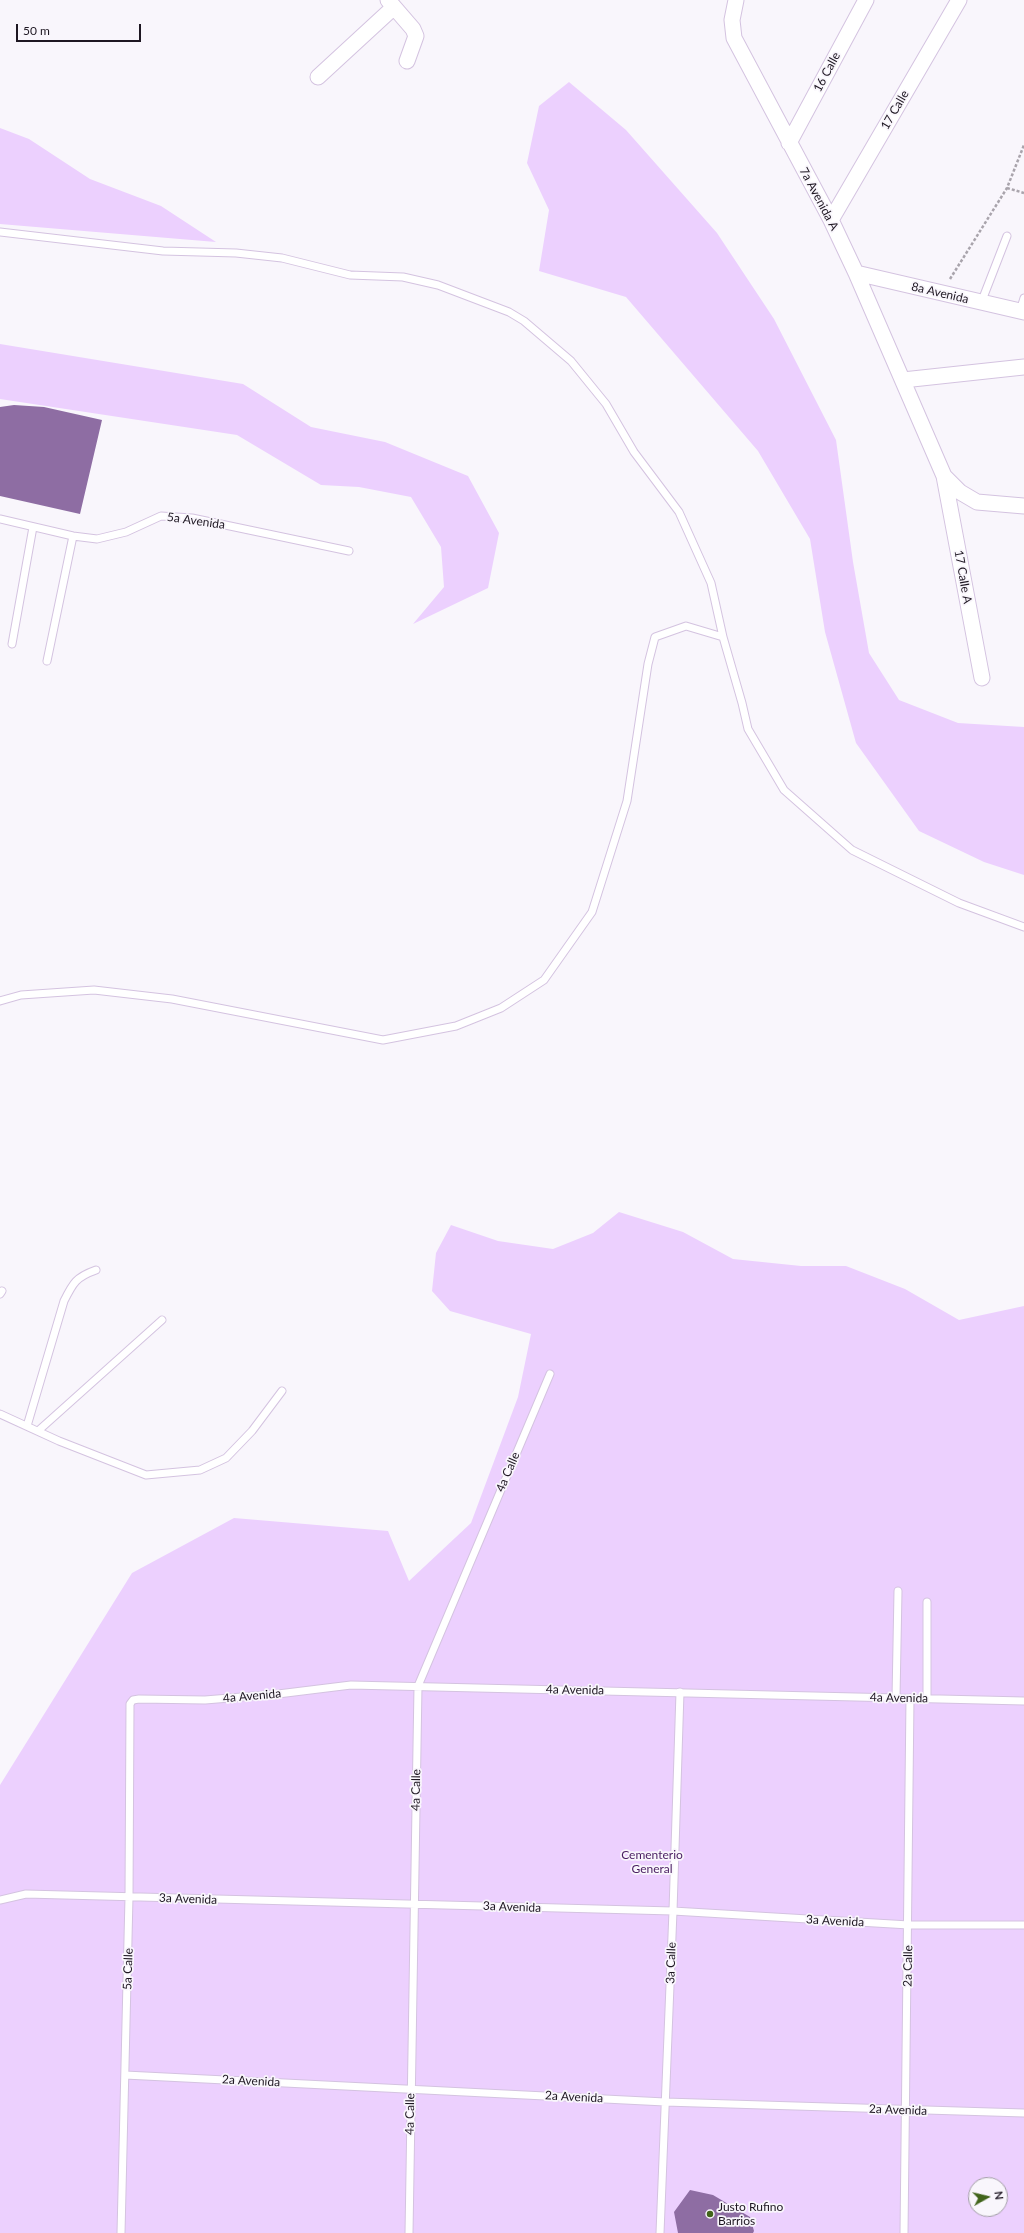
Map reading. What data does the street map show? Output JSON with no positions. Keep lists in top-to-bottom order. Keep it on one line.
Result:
{"streets":{"street":["16 Calle","17 Calle","7a Avenida A","8a Avenida","17 Calle A"],"lane":["5a Avenida","4a Calle","4a Avenida","3a Avenida","3a Calle","2a Calle","5a Calle","2a Avenida"]},"crossings":[["16 Calle","7a Avenida A"],["17 Calle","7a Avenida A"],["7a Avenida A","8a Avenida"],["7a Avenida A","17 Calle A"],["4a Calle","4a Avenida"],["4a Calle","3a Avenida"],["4a Calle","2a Avenida"],["4a Avenida","3a Calle"],["4a Avenida","2a Calle"],["4a Avenida","5a Calle"],["3a Avenida","3a Calle"],["3a Avenida","2a Calle"],["3a Avenida","5a Calle"],["3a Calle","2a Avenida"],["2a Calle","2a Avenida"],["5a Calle","2a Avenida"]],"parks":["Cementerio General"],"places":["Justo Rufino Barrios"],"scale_bar":"50 m","north":"right"}
